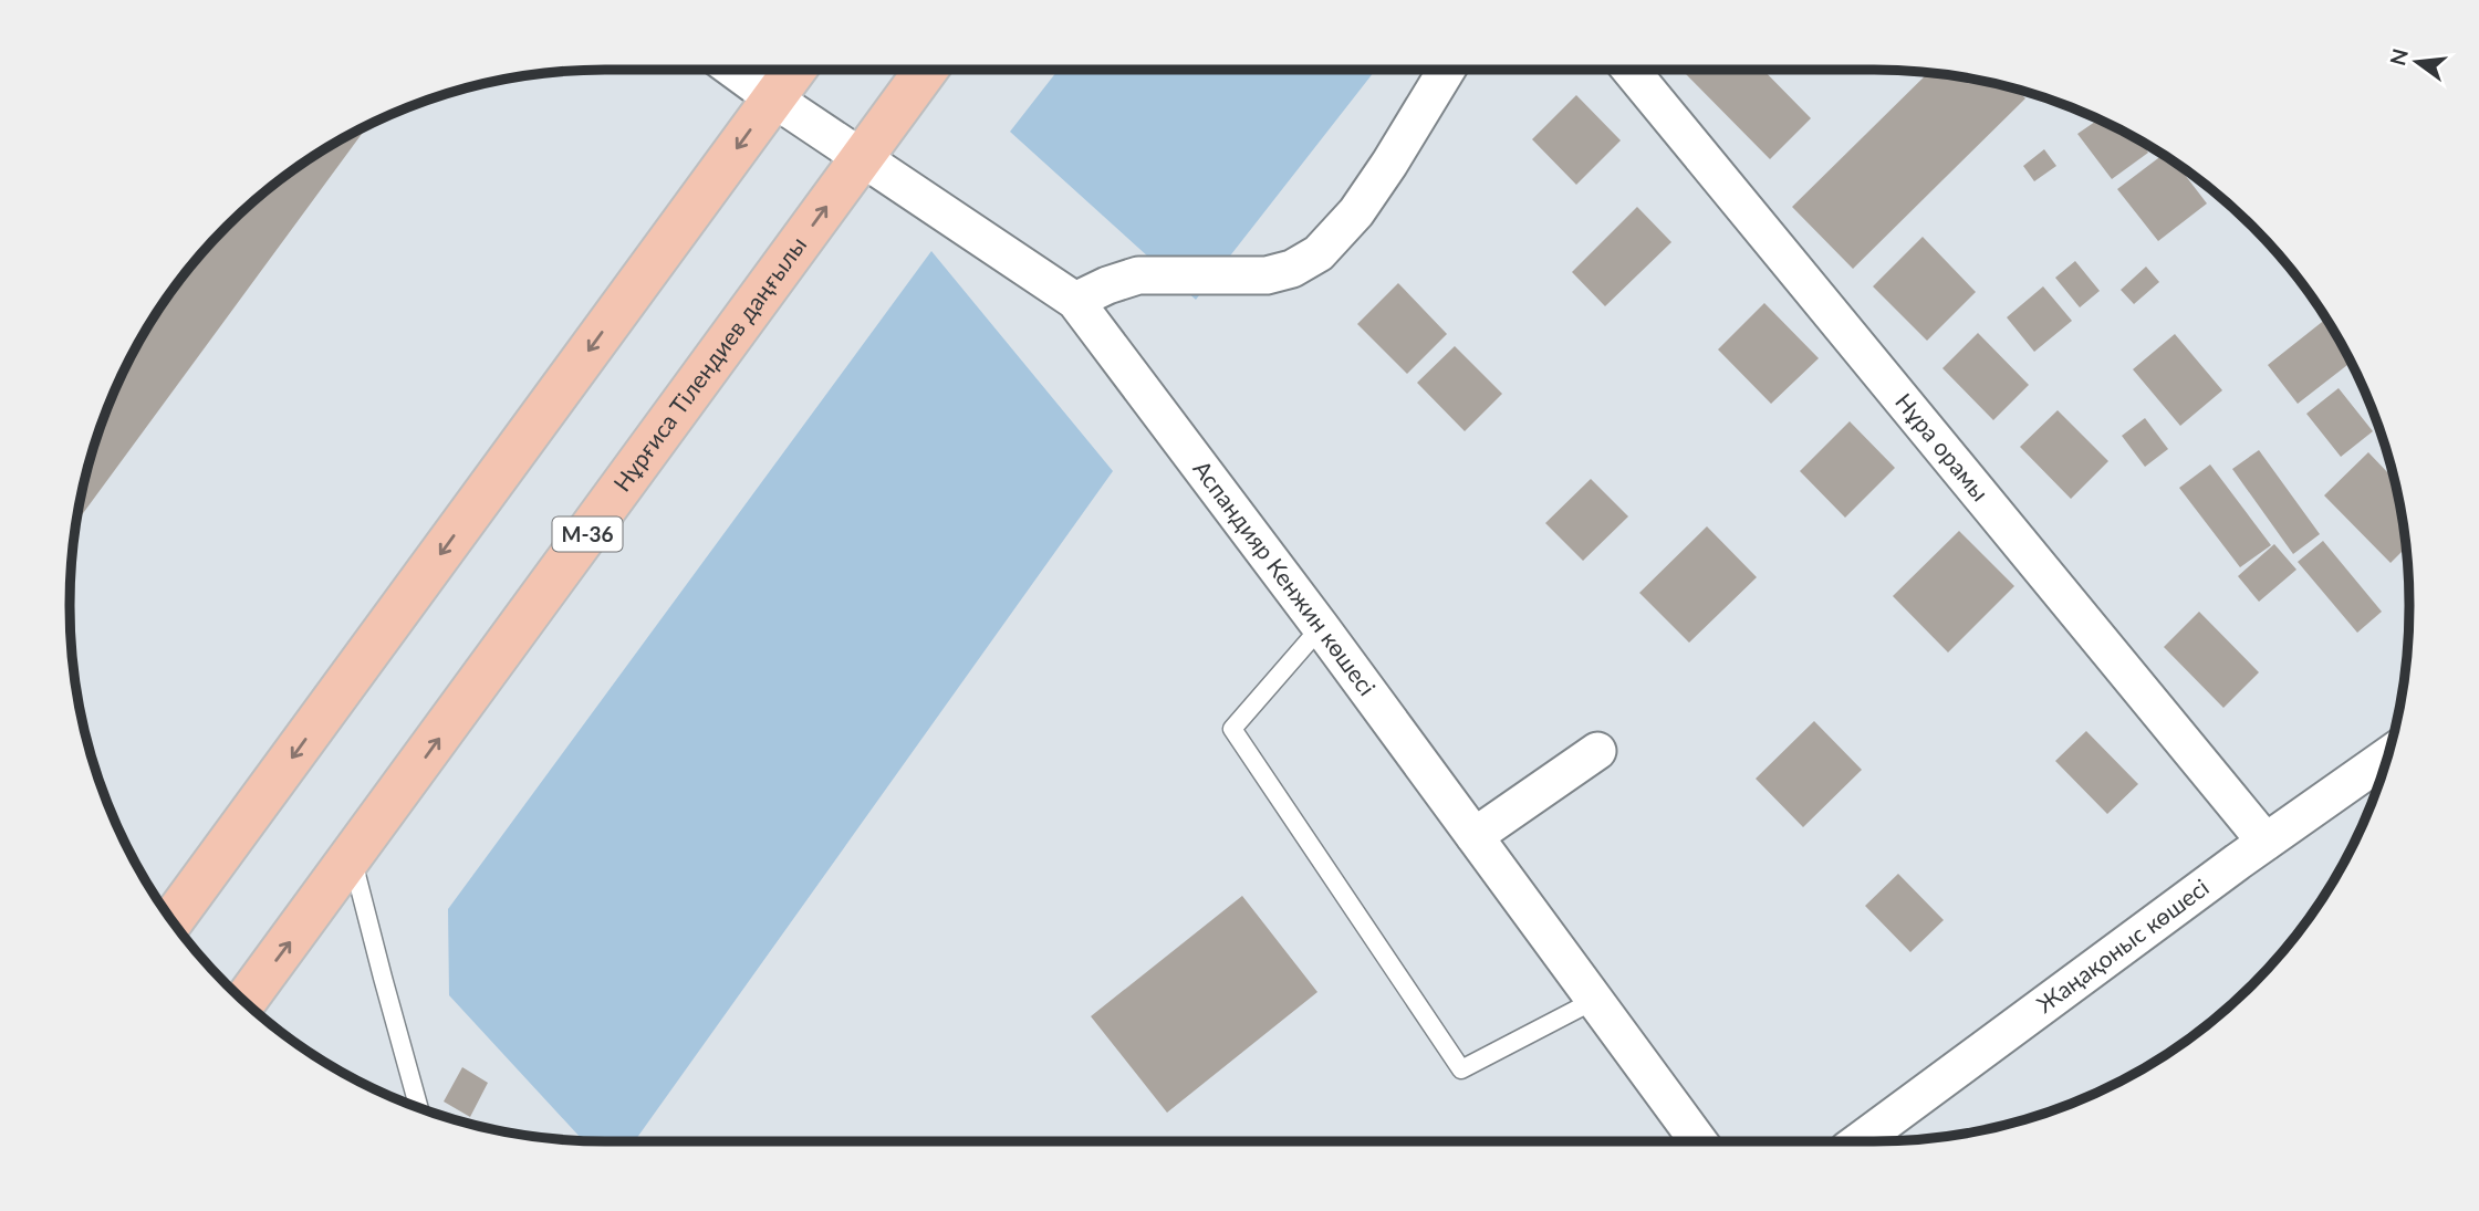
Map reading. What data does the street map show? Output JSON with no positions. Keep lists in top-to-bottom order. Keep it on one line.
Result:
{"streets":{"main road":["Нұрғиса Тілендиев даңғылы","M-36"],"street":["Нұра орамы","Аспандияр Кенжин көшесі","Жаңақоныс көшесі"]},"crossings":[["Нұрғиса Тілендиев даңғылы","Аспандияр Кенжин көшесі"],["Нұра орамы","Жаңақоныс көшесі"]],"north":"left"}
